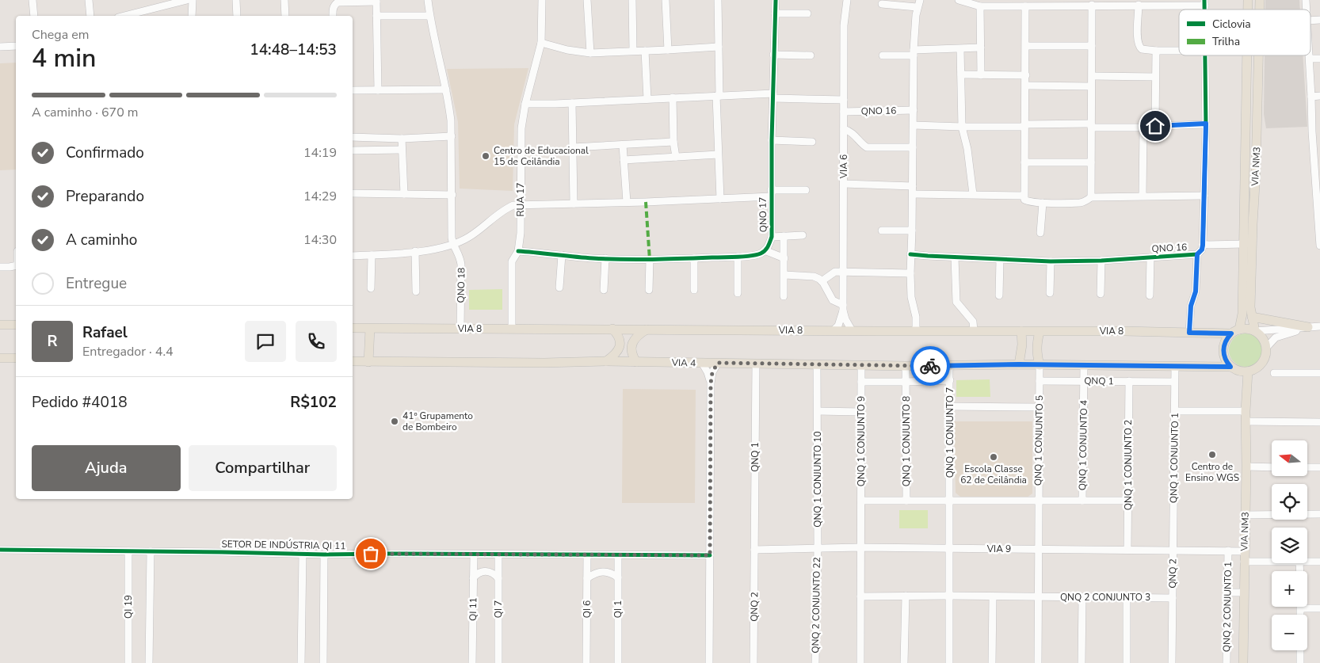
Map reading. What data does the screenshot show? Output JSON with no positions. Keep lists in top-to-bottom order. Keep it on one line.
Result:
{"streets":{"main road":["VIA NM3","VIA 8","VIA 4"],"street":["QNO 16","VIA 6","RUA 17","QNO 17","QNO 18","QNQ 1","QNQ 1 CONJUNTO 7","QNQ 1 CONJUNTO 5","QNQ 1 CONJUNTO 9","QNQ 1 CONJUNTO 8","QNQ 1 CONJUNTO 4","QNQ 1 CONJUNTO 1","QNQ 1 CONJUNTO 2","QNQ 1 CONJUNTO 10","SETOR DE INDÚSTRIA QI 11","VIA 9","QNQ 2","QNQ 2 CONJUNTO 3","QNQ 2 CONJUNTO 22","QI 19","QNQ 2 CONJUNTO 1","QI 11","QI 7","QI 6","QI 1"]},"crossings":[["QNO 16","VIA 6"],["QNO 16","VIA 8"],["VIA 6","VIA 8"],["VIA NM3","VIA 8"],["VIA NM3","VIA 4"],["VIA NM3","VIA 9"],["RUA 17","QNO 17"],["RUA 17","VIA 8"],["QNO 18","VIA 8"],["VIA 8","VIA 4"],["VIA 4","QNQ 1"],["VIA 4","QNQ 1 CONJUNTO 7"],["VIA 4","QNQ 1 CONJUNTO 4"],["VIA 4","QNQ 1 CONJUNTO 1"],["QNQ 1","QNQ 1 CONJUNTO 5"],["QNQ 1","QNQ 1 CONJUNTO 4"],["QNQ 1","QNQ 1 CONJUNTO 1"],["QNQ 1","QNQ 1 CONJUNTO 2"],["QNQ 1","VIA 9"],["QNQ 1","QNQ 2"],["QNQ 1 CONJUNTO 1","VIA 9"],["QNQ 1 CONJUNTO 1","QNQ 2"],["QNQ 1 CONJUNTO 2","VIA 9"],["QNQ 1 CONJUNTO 10","VIA 9"],["QNQ 1 CONJUNTO 10","QNQ 2 CONJUNTO 22"],["SETOR DE INDÚSTRIA QI 11","QI 19"],["SETOR DE INDÚSTRIA QI 11","QI 11"],["SETOR DE INDÚSTRIA QI 11","QI 7"],["SETOR DE INDÚSTRIA QI 11","QI 6"],["SETOR DE INDÚSTRIA QI 11","QI 1"],["VIA 9","QNQ 2"],["VIA 9","QNQ 2 CONJUNTO 22"],["VIA 9","QNQ 2 CONJUNTO 1"],["QNQ 2","QNQ 2 CONJUNTO 3"]],"places":["Centro de Educacional 15 de Ceilândia","41º Grupamento de Bombeiro","Centro de Ensino WGS","Escola Classe 62 de Ceilândia"],"legend":["Ciclovia","Trilha"],"north":"left","page":{"heading":["4 min","Chega em","14:48–14:53"],"panel":["Rafael","Entregador · 4.4","Pedido #4018","R$102"],"bar":"A caminho · 670 m","list":[["Confirmado","14:19"],["Preparando","14:29"],["A caminho","14:30"],"Entregue"],"round":"R","buttons":["Ajuda","Compartilhar"],"map_buttons":["+","−"]}}
